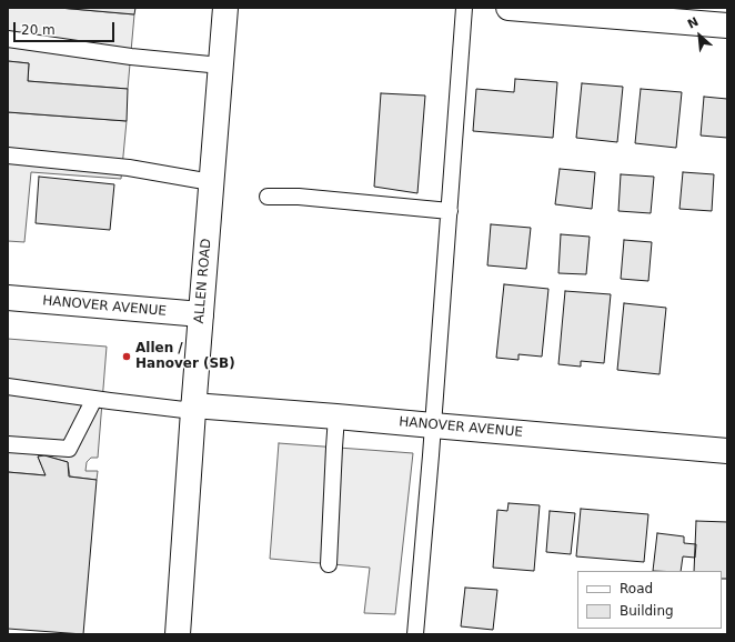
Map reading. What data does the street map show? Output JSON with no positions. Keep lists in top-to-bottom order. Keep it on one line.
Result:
{"streets":{"street":["ALLEN ROAD","HANOVER AVENUE"]},"crossings":[["ALLEN ROAD","HANOVER AVENUE"]],"places":["Allen / Hanover (SB)"],"legend":["Road","Building"],"scale_bar":"20 m","north":"top left"}
